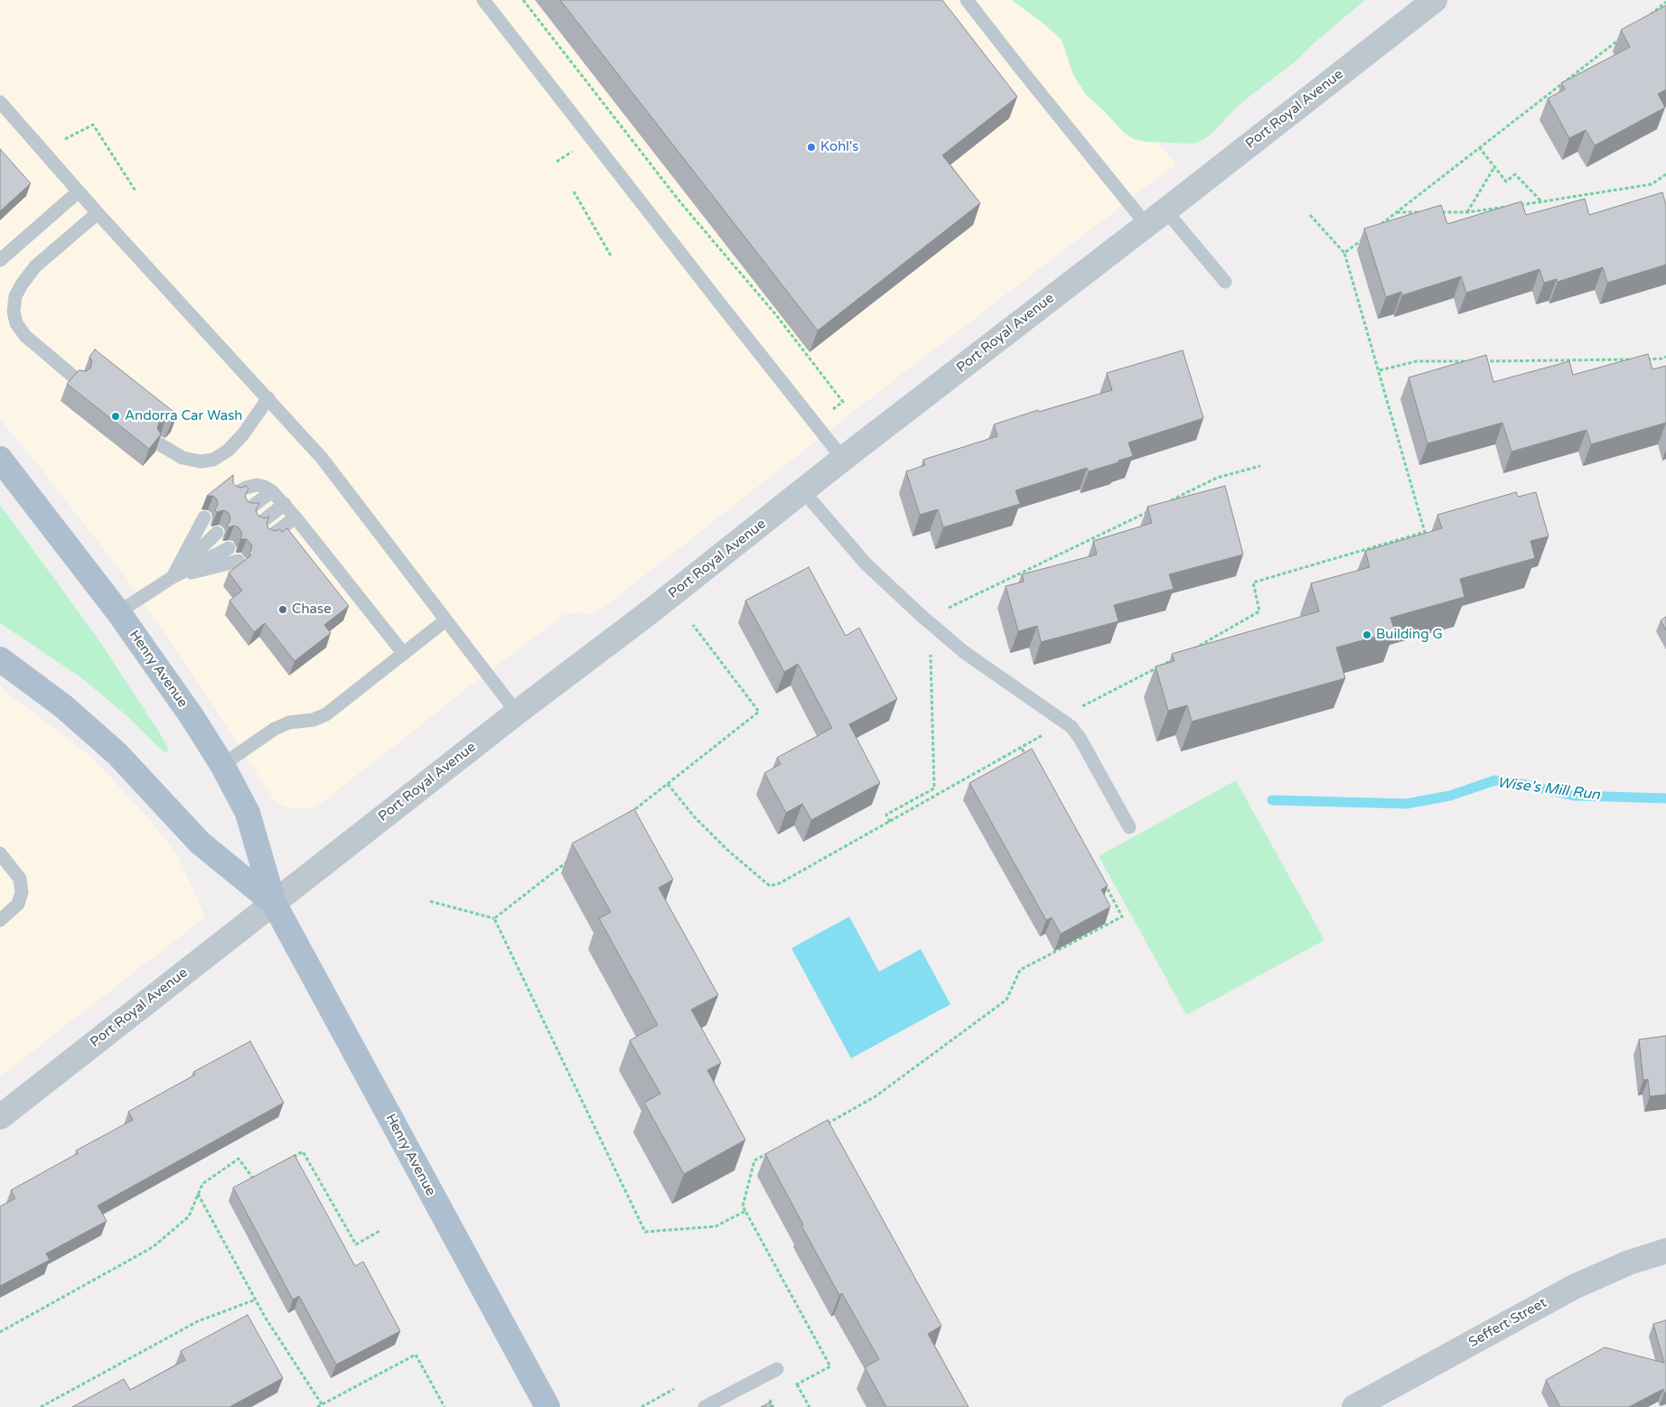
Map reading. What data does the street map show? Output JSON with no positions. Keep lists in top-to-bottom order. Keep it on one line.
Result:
{"streets":{"main road":["Henry Avenue"],"street":["Port Royal Avenue","Seffert Street"]},"crossings":[["Port Royal Avenue","Henry Avenue"]],"water":["Wise's Mill Run"],"places":["Kohl's","Andorra Car Wash","Chase","Building G"]}
